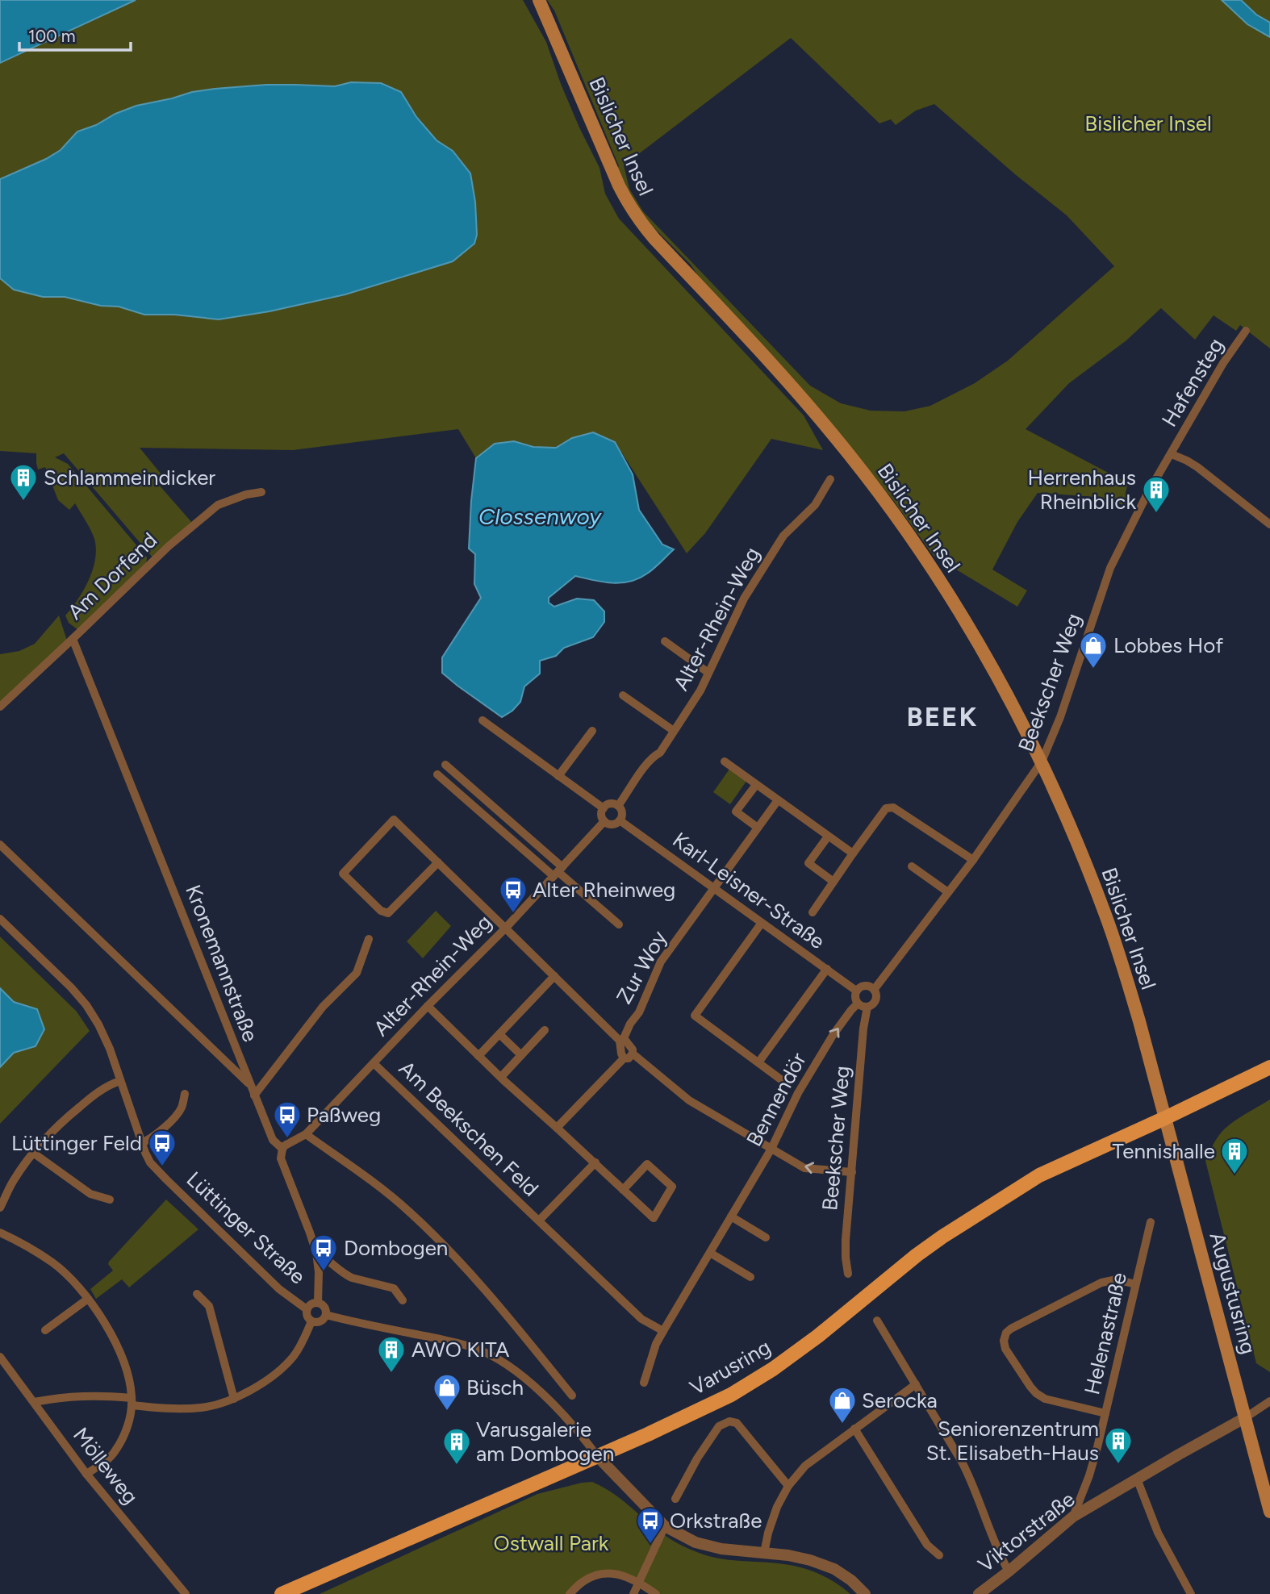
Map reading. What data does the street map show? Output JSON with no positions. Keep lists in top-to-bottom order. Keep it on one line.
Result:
{"streets":{"main road":["Bislicher Insel","Augustusring","Varusring"],"street":["Hafensteg","Am Dorfend","Alter-Rhein-Weg","Beekscher Weg","Karl-Leisner-Straße","Kronemannstraße","Zur Woy","Bennendör","Am Beekschen Feld","Lüttinger Straße","Helenastraße","Mölleweg","Viktorstraße"]},"crossings":[["Bislicher Insel","Beekscher Weg"],["Bislicher Insel","Augustusring"],["Bislicher Insel","Varusring"],["Hafensteg","Beekscher Weg"],["Am Dorfend","Kronemannstraße"],["Alter-Rhein-Weg","Karl-Leisner-Straße"],["Alter-Rhein-Weg","Kronemannstraße"],["Alter-Rhein-Weg","Am Beekschen Feld"],["Beekscher Weg","Karl-Leisner-Straße"],["Beekscher Weg","Bennendör"],["Karl-Leisner-Straße","Zur Woy"],["Karl-Leisner-Straße","Bennendör"],["Kronemannstraße","Lüttinger Straße"],["Bennendör","Am Beekschen Feld"],["Augustusring","Varusring"],["Augustusring","Viktorstraße"],["Helenastraße","Viktorstraße"]],"districts":["BEEK"],"water":["Clossenwoy"],"parks":["Bislicher Insel","Ostwall Park"],"places":{"building":["Schlammeindicker","Herrenhaus Rheinblick","Tennishalle","AWO KITA","Seniorenzentrum St. Elisabeth-Haus","Varusgalerie am Dombogen"],"shop":["Lobbes Hof","Büsch","Serocka"],"bus stop":["Alter Rheinweg","Paßweg","Lüttinger Feld","Dombogen","Orkstraße"]},"scale_bar":"100 m"}
